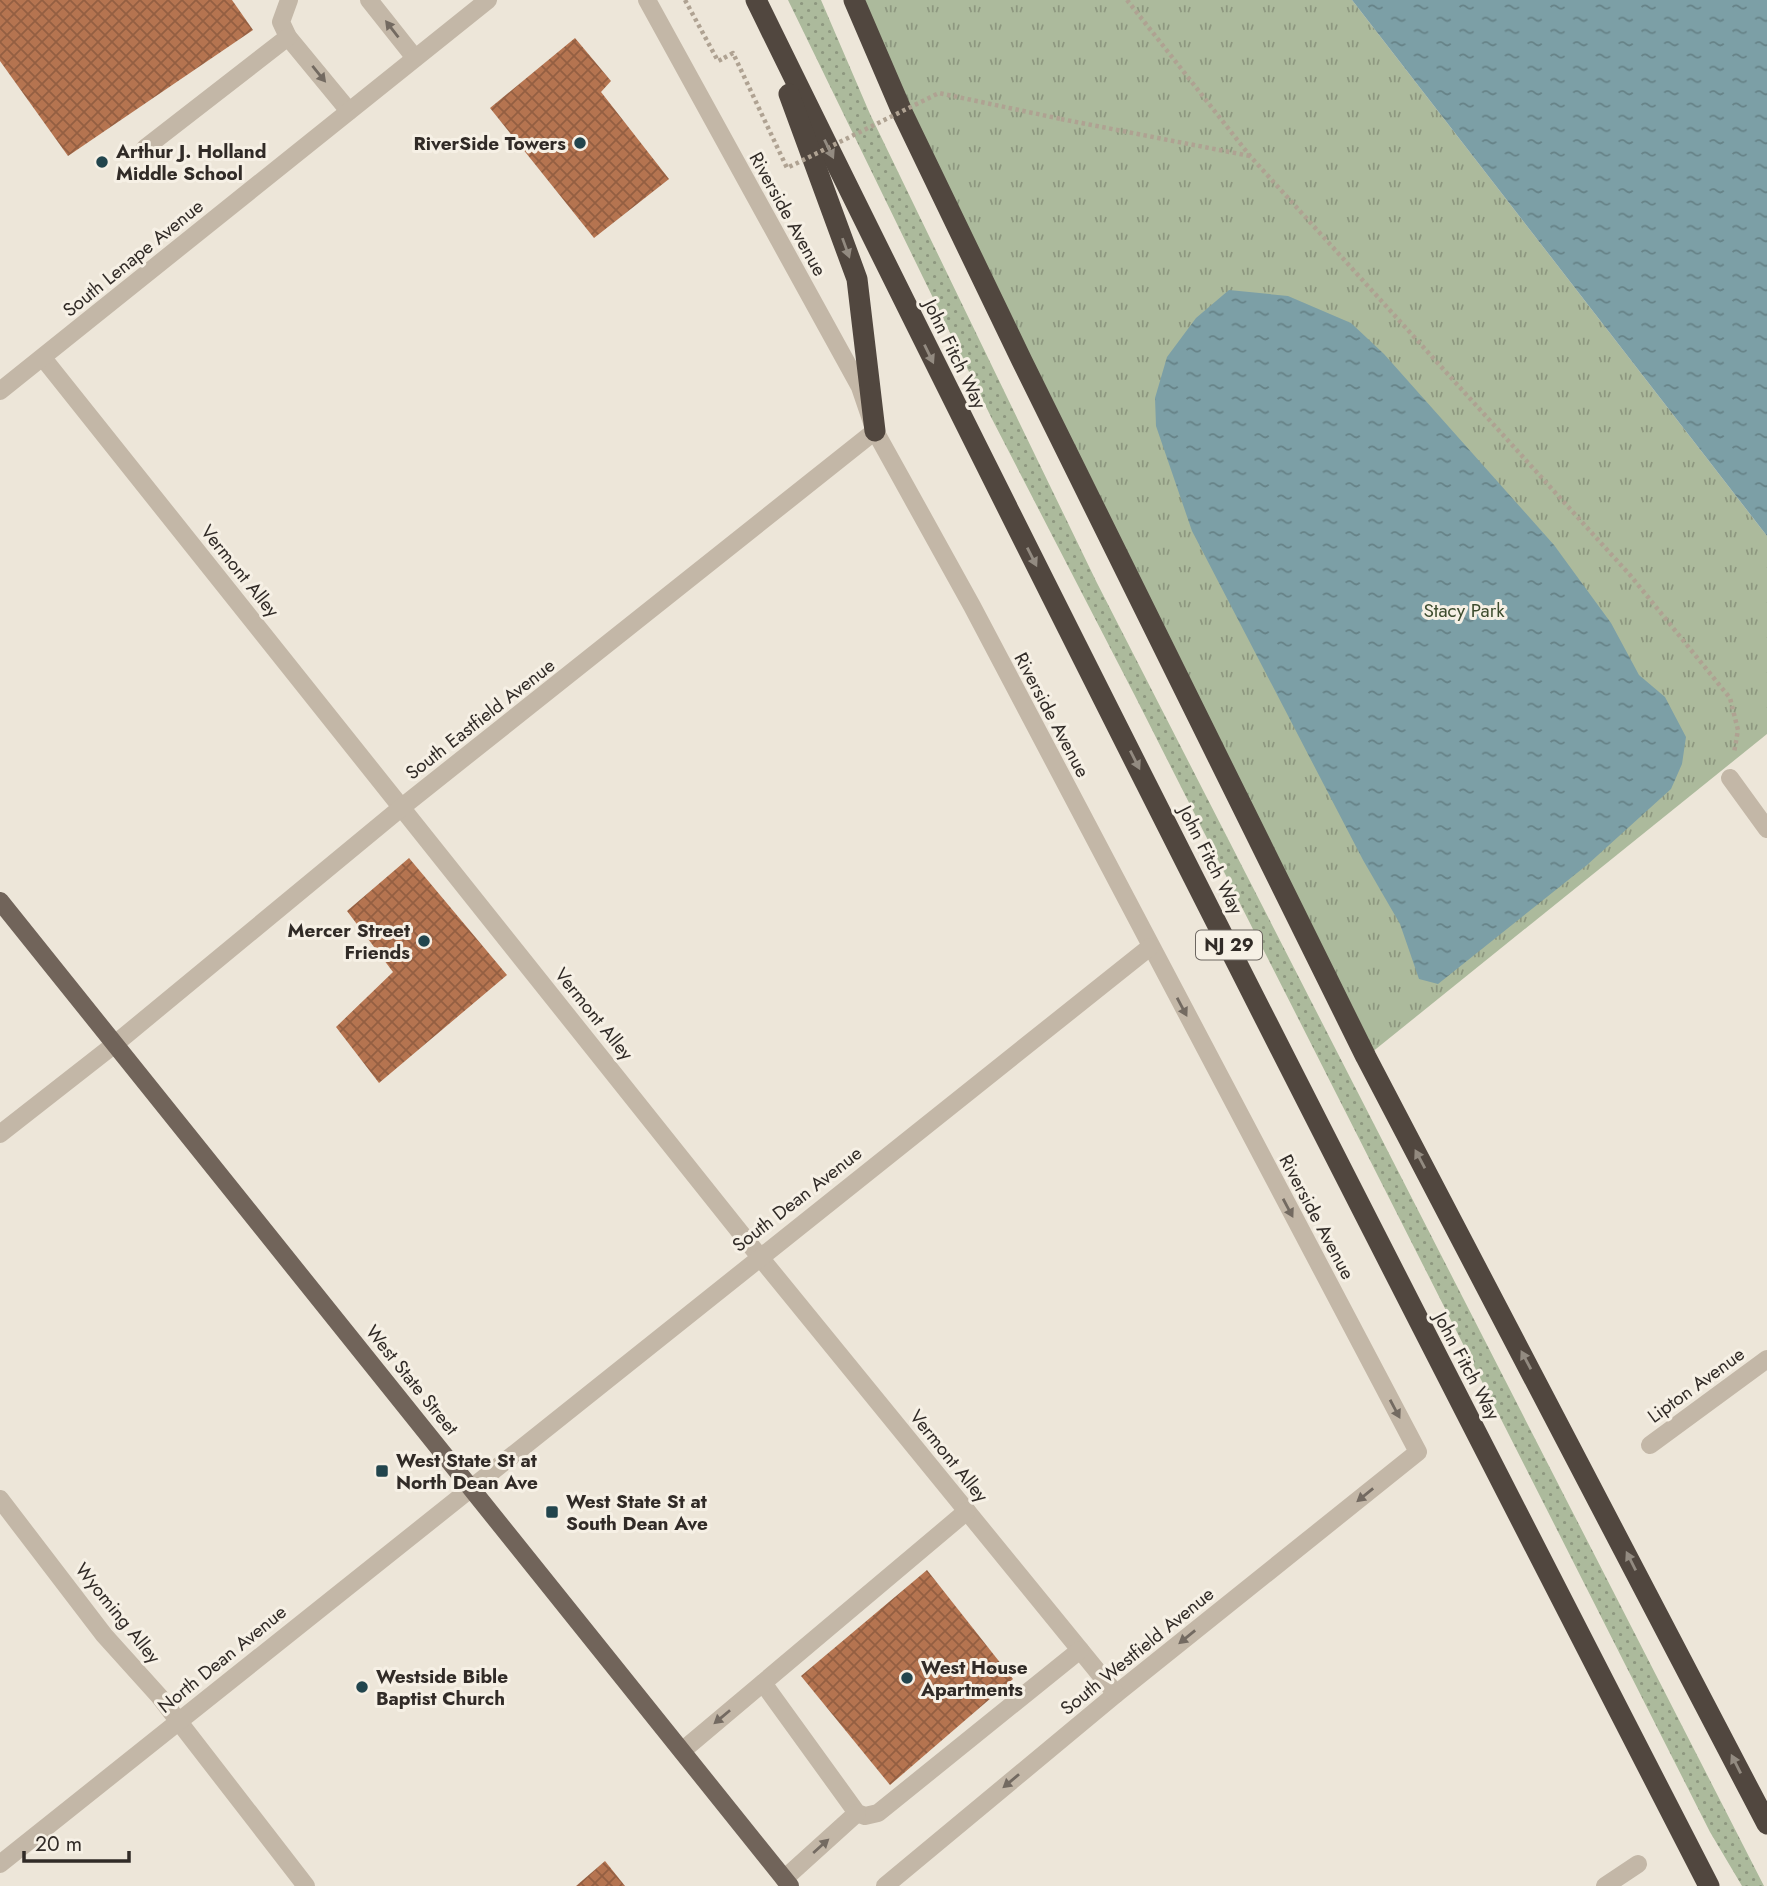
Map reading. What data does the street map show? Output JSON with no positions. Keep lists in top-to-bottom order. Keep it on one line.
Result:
{"streets":{"highway":["John Fitch Way","NJ 29"],"main road":["West State Street"],"street":["Riverside Avenue","South Lenape Avenue","Vermont Alley","South Eastfield Avenue","South Dean Avenue","Lipton Avenue","Wyoming Alley","South Westfield Avenue","North Dean Avenue"]},"crossings":[["Riverside Avenue","South Eastfield Avenue"],["Riverside Avenue","South Dean Avenue"],["Riverside Avenue","South Westfield Avenue"],["South Lenape Avenue","Vermont Alley"],["Vermont Alley","South Eastfield Avenue"],["Vermont Alley","South Dean Avenue"],["Vermont Alley","South Westfield Avenue"],["South Eastfield Avenue","West State Street"],["South Dean Avenue","West State Street"],["South Dean Avenue","North Dean Avenue"],["West State Street","North Dean Avenue"],["Wyoming Alley","North Dean Avenue"]],"parks":["Stacy Park"],"places":{"other":["RiverSide Towers","Arthur J. Holland Middle School","Mercer Street Friends","West House Apartments","Westside Bible Baptist Church"],"transit":["West State St at North Dean Ave","West State St at South Dean Ave"]},"scale_bar":"20 m"}
